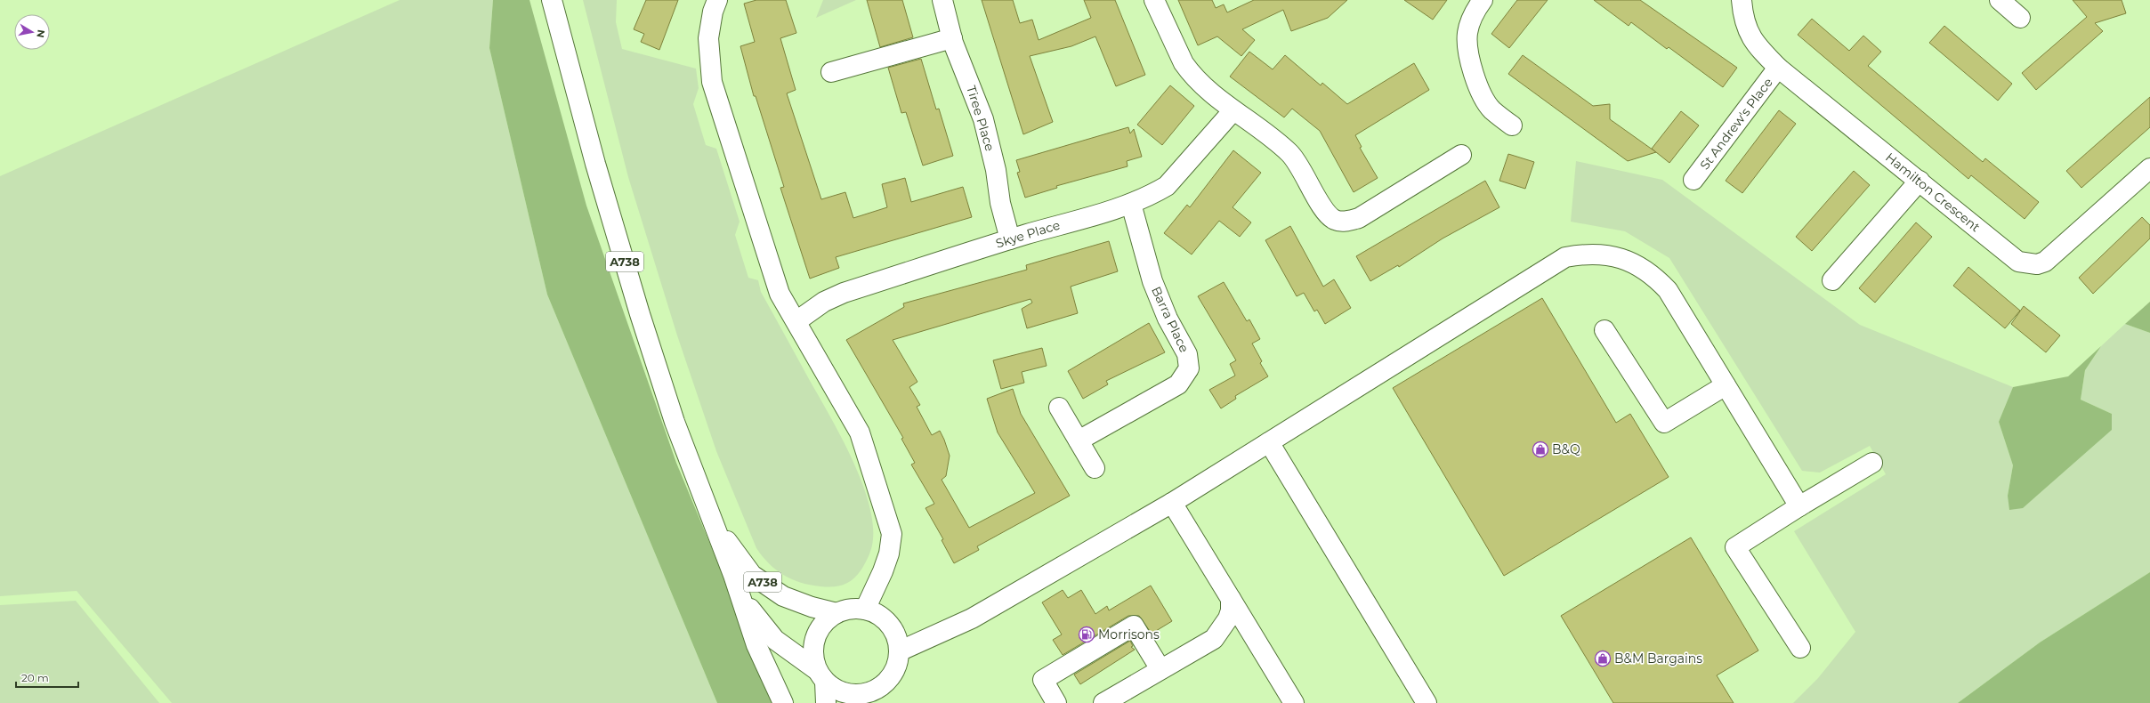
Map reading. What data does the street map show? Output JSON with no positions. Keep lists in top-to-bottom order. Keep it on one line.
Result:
{"streets":{"street":["Tiree Place","St Andrew's Place","Hamilton Crescent","Skye Place","A738","Barra Place"]},"crossings":[["Tiree Place","Skye Place"],["St Andrew's Place","Hamilton Crescent"],["Skye Place","Barra Place"]],"places":{"shop":["B&Q","B&M Bargains"],"fuel station":["Morrisons"]},"scale_bar":"20 m","north":"right"}
